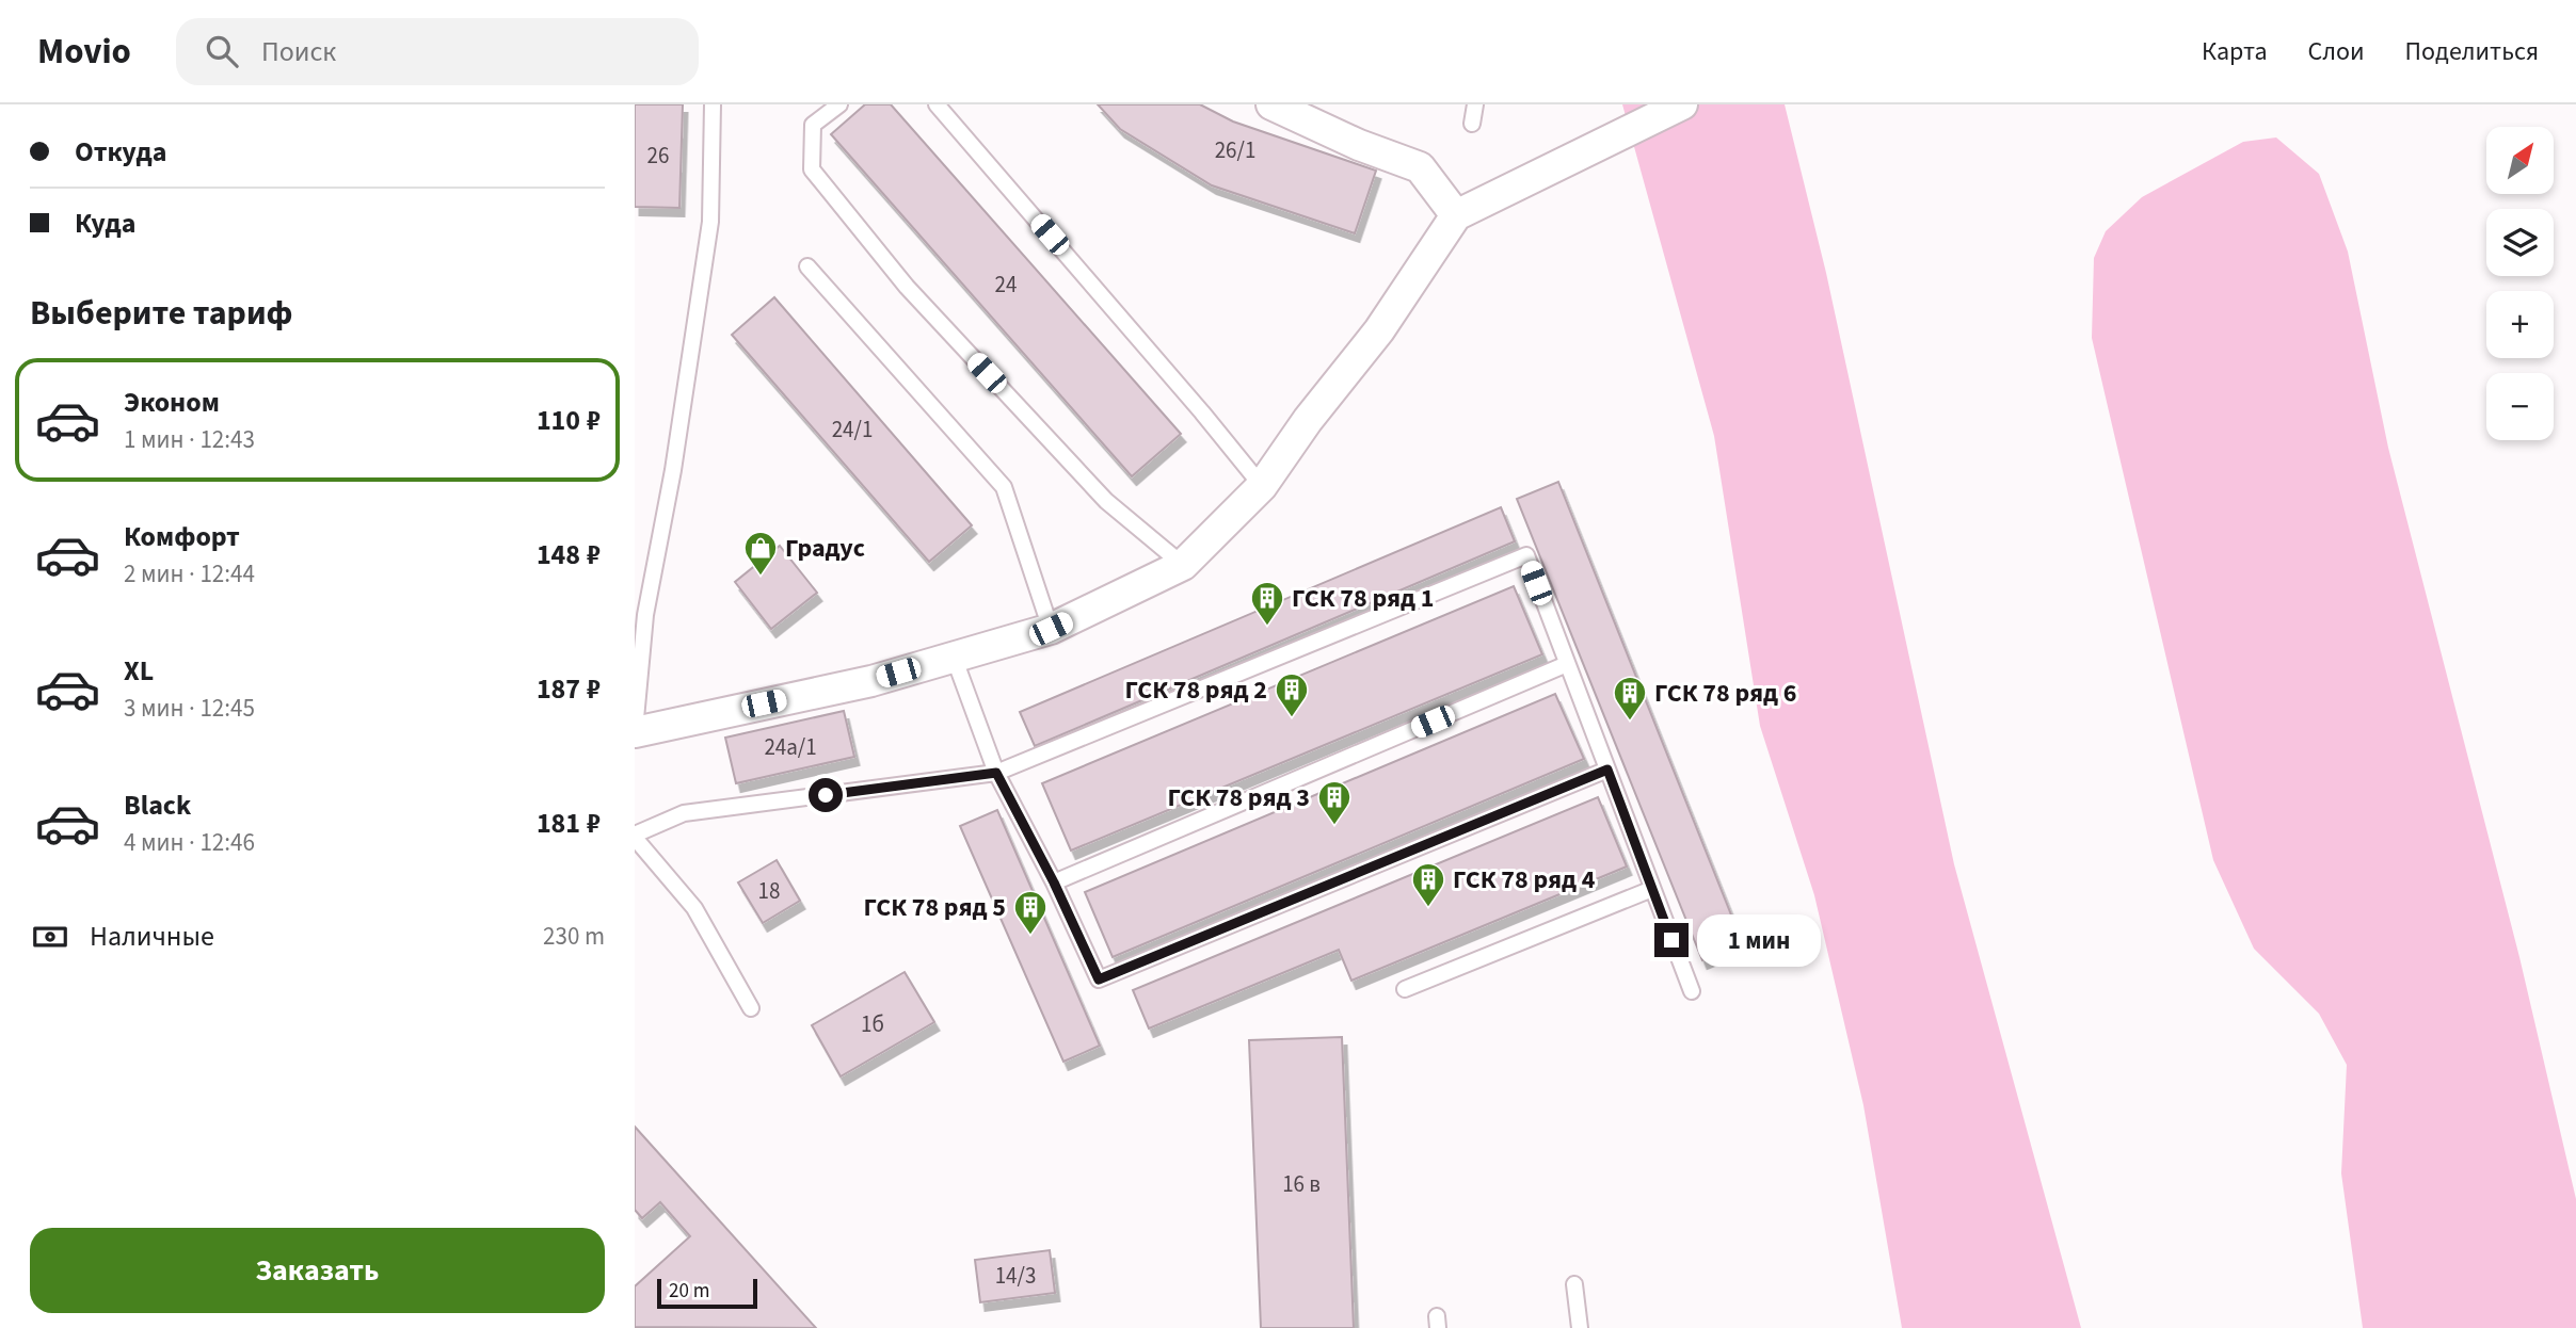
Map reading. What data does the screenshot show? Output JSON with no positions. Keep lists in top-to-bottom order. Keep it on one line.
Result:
{"places":{"shop":["Градус"],"building":["ГСК 78 ряд 1","ГСК 78 ряд 2","ГСК 78 ряд 6","ГСК 78 ряд 3","ГСК 78 ряд 4","ГСК 78 ряд 5"]},"house_numbers":["26/1","26","24","24/1","24а/1","18","1б","16 в","14/3"],"scale_bar":"20 m","north":"top right","page":{"header":"Movio","search":"Поиск","nav":["Карта","Слои","Поделиться"],"banner":["Откуда","Куда"],"map_buttons":["+","−"],"heading":"Выберите тариф","list":[{"name":"Эконом","note":"1 мин · 12:43","value":"110 ₽"},{"name":"Комфорт","note":"2 мин · 12:44","value":"148 ₽"},{"name":"XL","note":"3 мин · 12:45","value":"187 ₽"},{"name":"Black","note":"4 мин · 12:46","value":"181 ₽"}],"pay":["Наличные","230 m"],"bubble":"1 мин","buttons":"Заказать","scale":"20 m"}}
